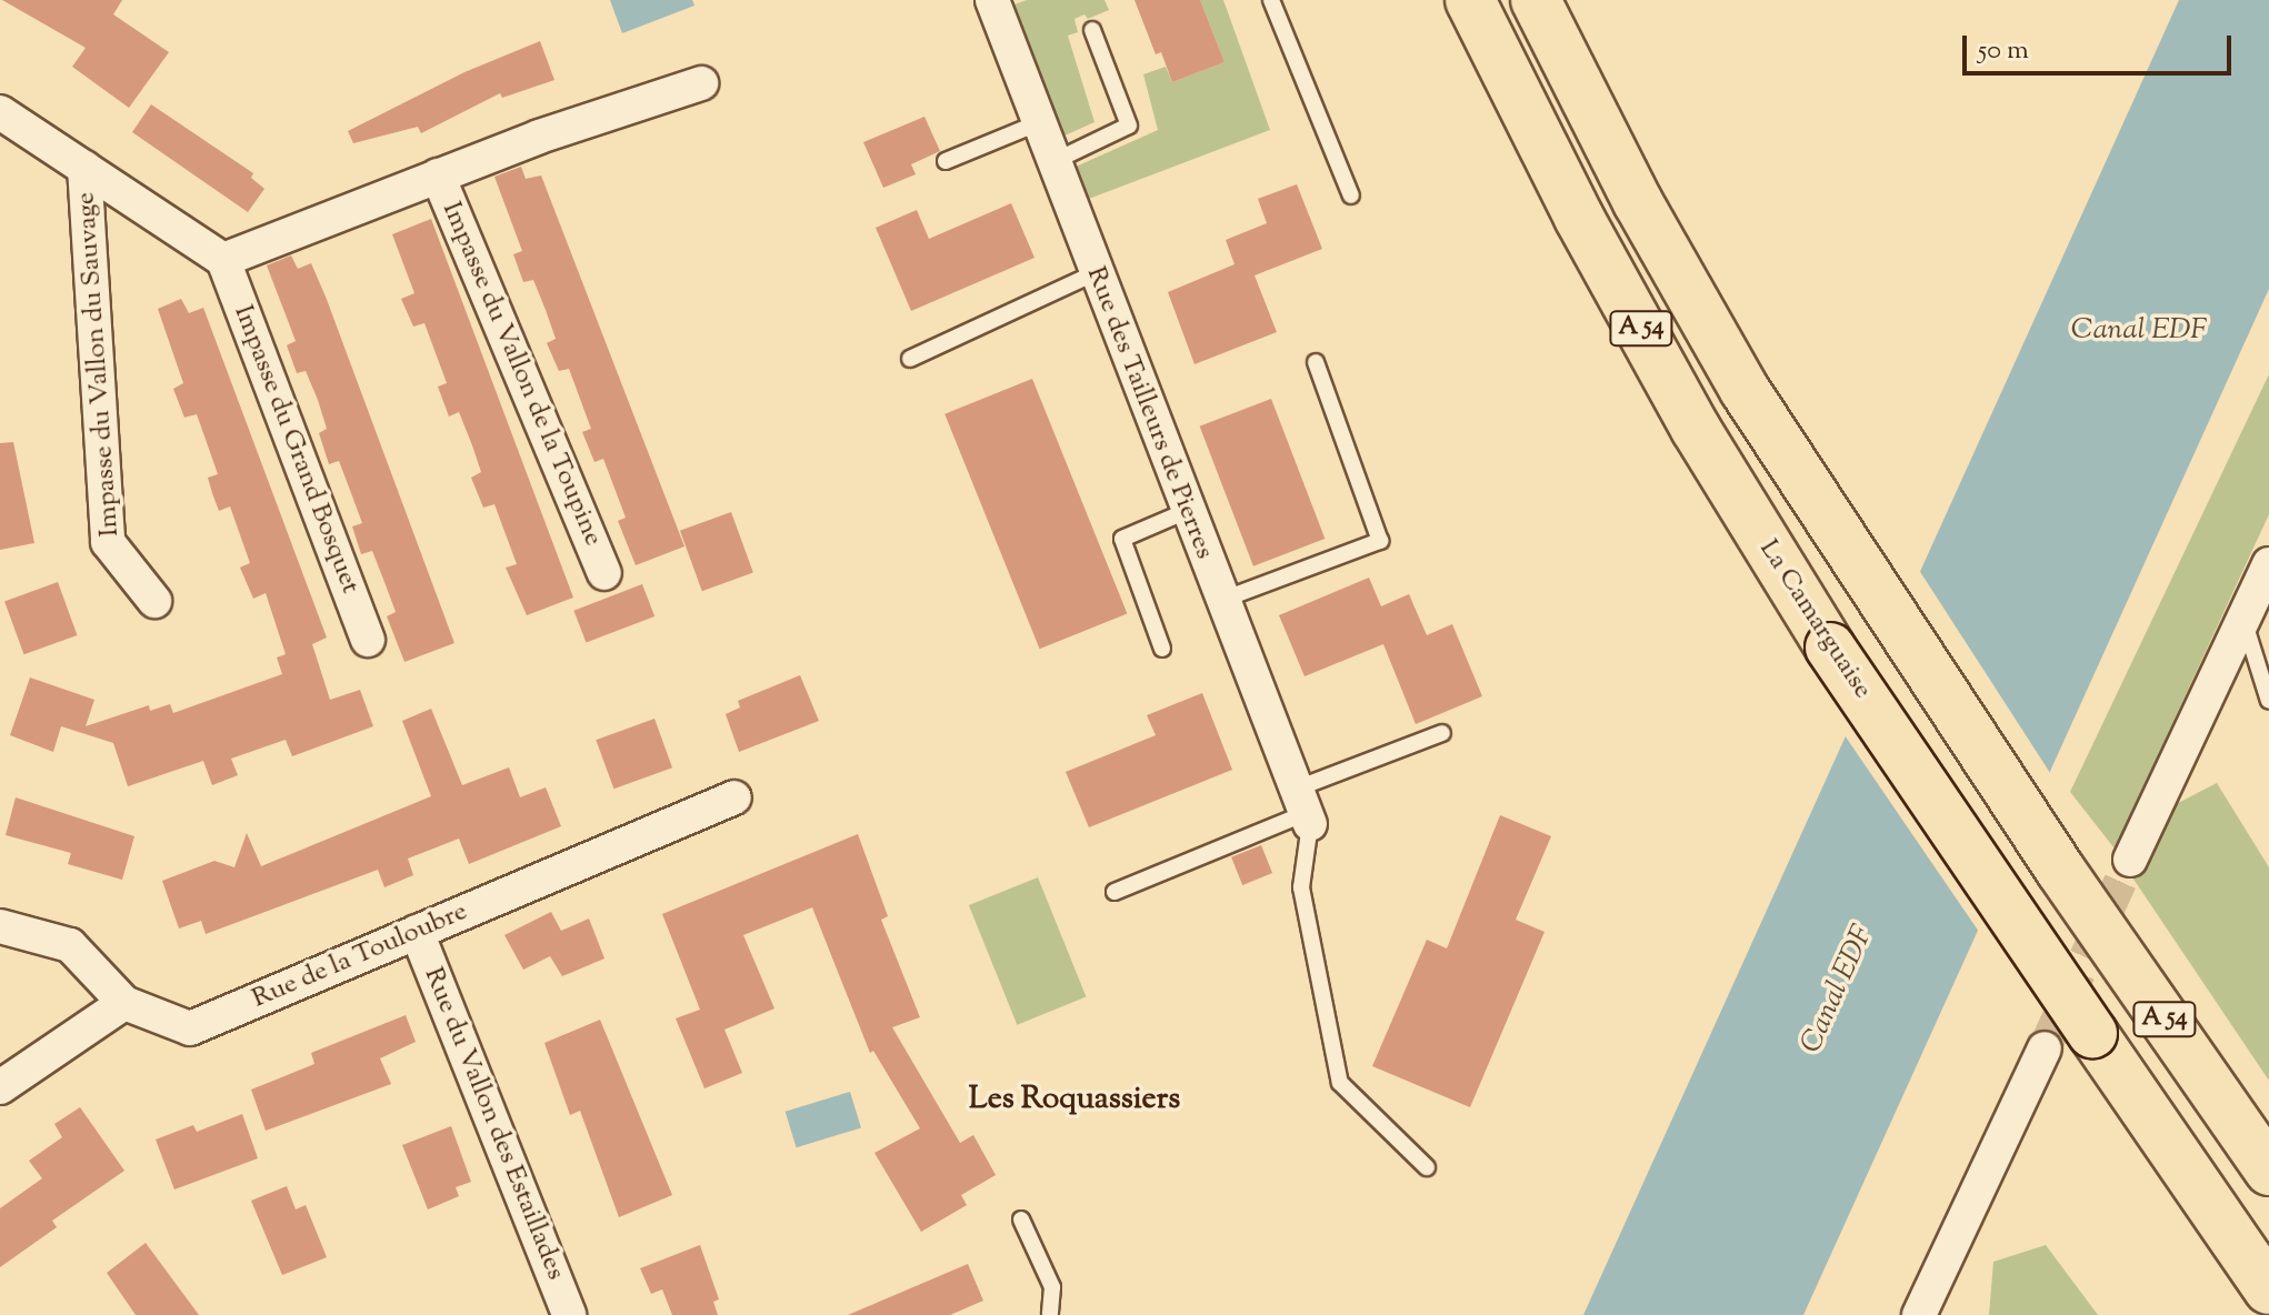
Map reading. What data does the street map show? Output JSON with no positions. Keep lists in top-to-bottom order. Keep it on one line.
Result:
{"streets":{"highway":["A 54","La Camarguaise"],"street":["Impasse du Vallon du Sauvage","Impasse du Vallon de la Toupine","Rue des Tailleurs de Pierres","Impasse du Grand Bosquet","Rue de la Touloubre","Rue du Vallon des Estaillades"]},"crossings":[["A 54","La Camarguaise"],["Rue de la Touloubre","Rue du Vallon des Estaillades"]],"districts":["Les Roquassiers"],"water":["Canal EDF"],"scale_bar":"50 m"}
